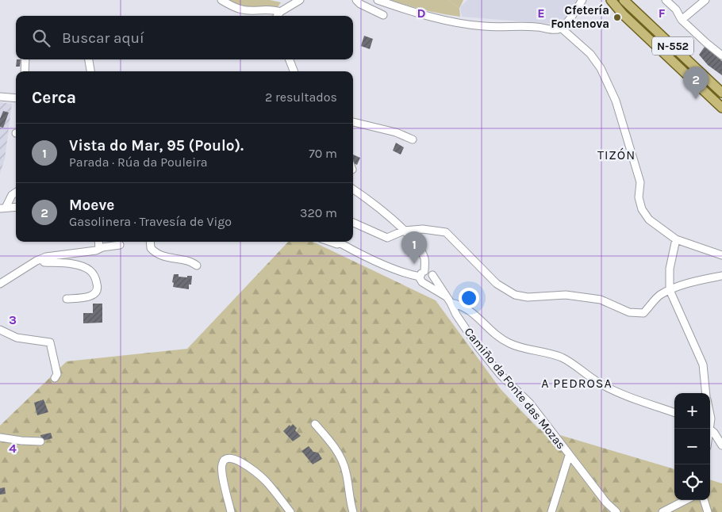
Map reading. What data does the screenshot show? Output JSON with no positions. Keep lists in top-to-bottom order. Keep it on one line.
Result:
{"streets":{"main road":["N-552"],"street":["Camiño da Fonte das Mozas"]},"districts":["TIZÓN","A PEDROSA"],"places":["Cfetería Fontenova"],"page":{"search":"Buscar aquí","pins":["2","1"],"heading":["Cerca","2 resultados"],"list":[{"mark":"1","name":"Vista do Mar, 95 (Poulo).","note":"Parada · Rúa da Pouleira","value":"70 m"},{"mark":"2","name":"Moeve","note":"Gasolinera · Travesía de Vigo","value":"320 m"}],"map_buttons":["+","−"]},"grid":{"columns":["D","E","F"],"rows":["3","4"]}}
